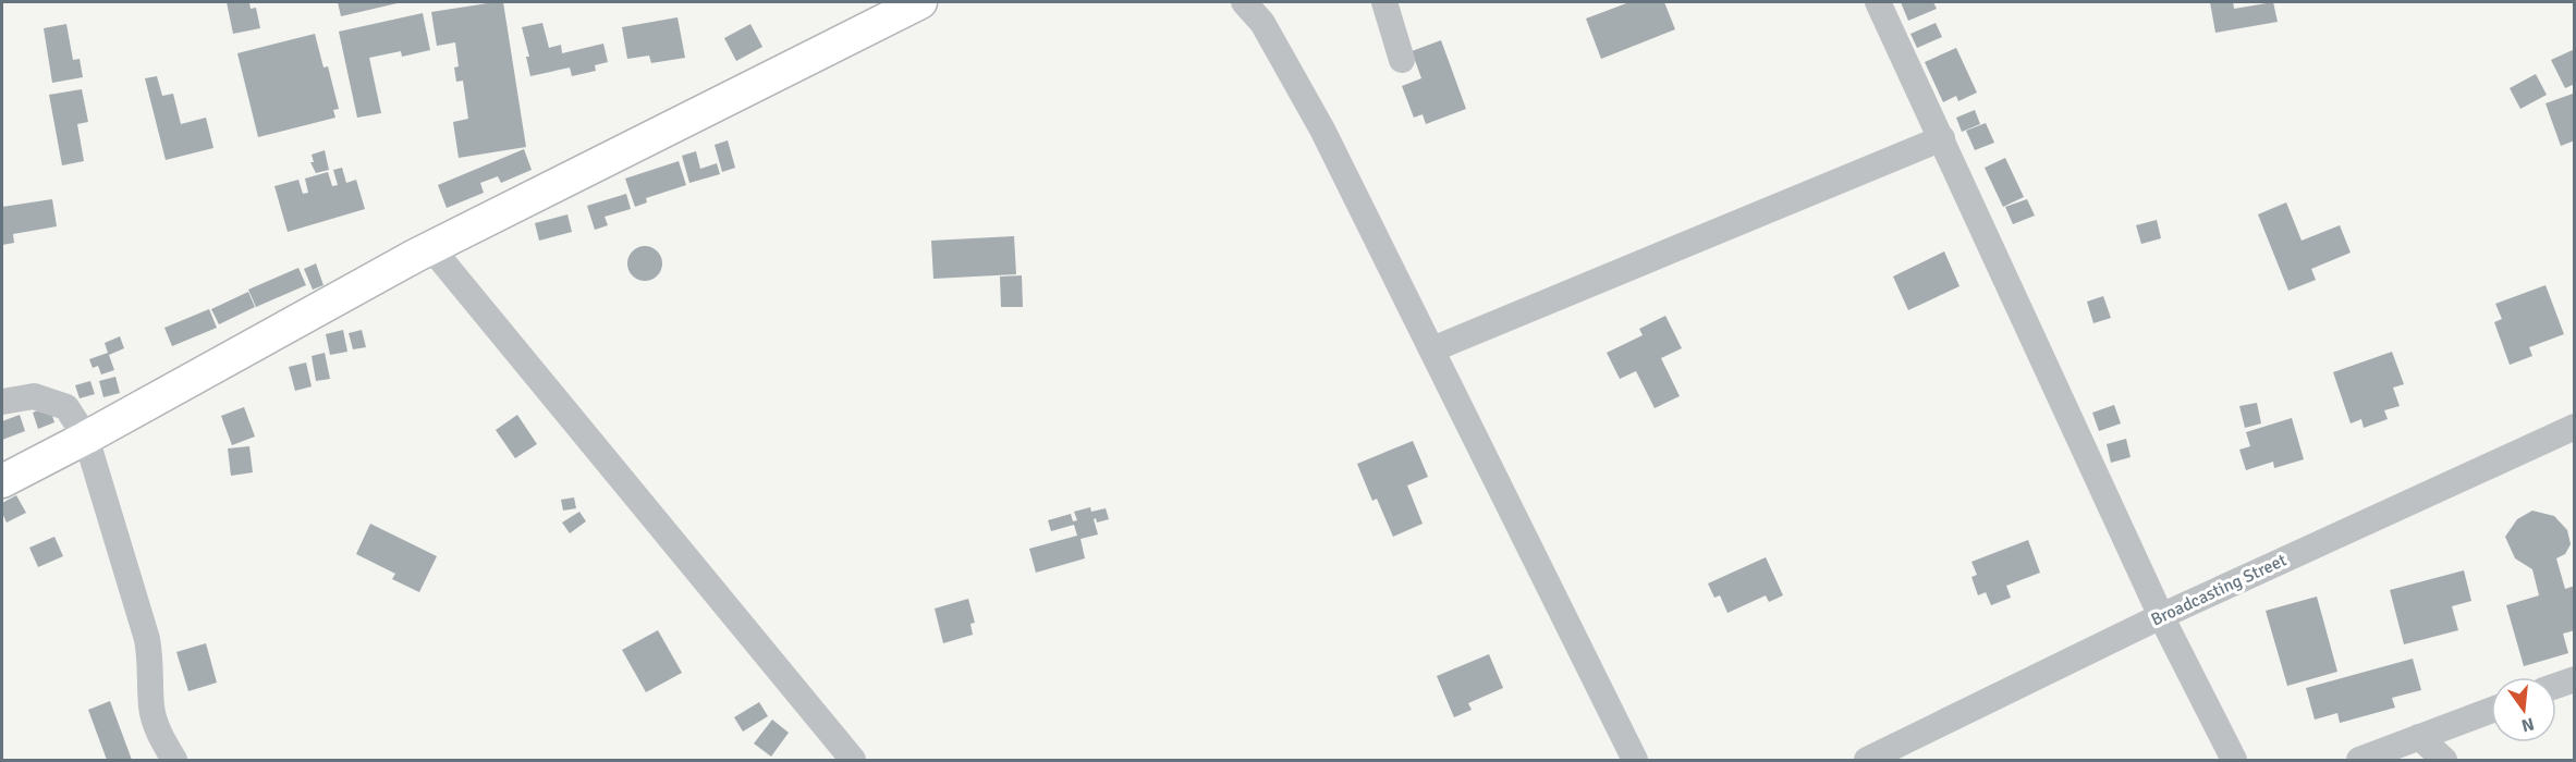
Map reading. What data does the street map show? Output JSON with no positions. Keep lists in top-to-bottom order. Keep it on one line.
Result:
{"streets":{"street":["Broadcasting Street"]},"north":"bottom"}
